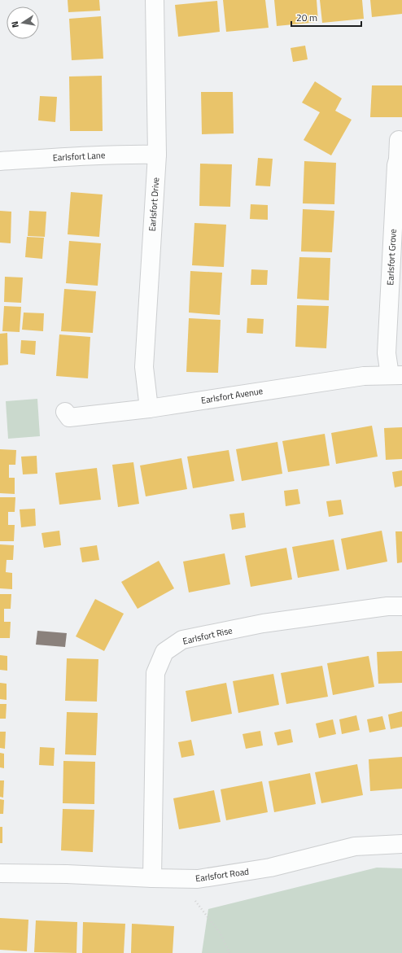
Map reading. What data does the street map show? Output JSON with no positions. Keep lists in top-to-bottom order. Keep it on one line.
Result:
{"streets":{"street":["Earlsfort Lane","Earlsfort Drive","Earlsfort Grove","Earlsfort Avenue","Earlsfort Rise","Earlsfort Road"]},"crossings":[["Earlsfort Lane","Earlsfort Drive"],["Earlsfort Drive","Earlsfort Avenue"],["Earlsfort Grove","Earlsfort Avenue"],["Earlsfort Rise","Earlsfort Road"]],"scale_bar":"20 m","north":"left"}
